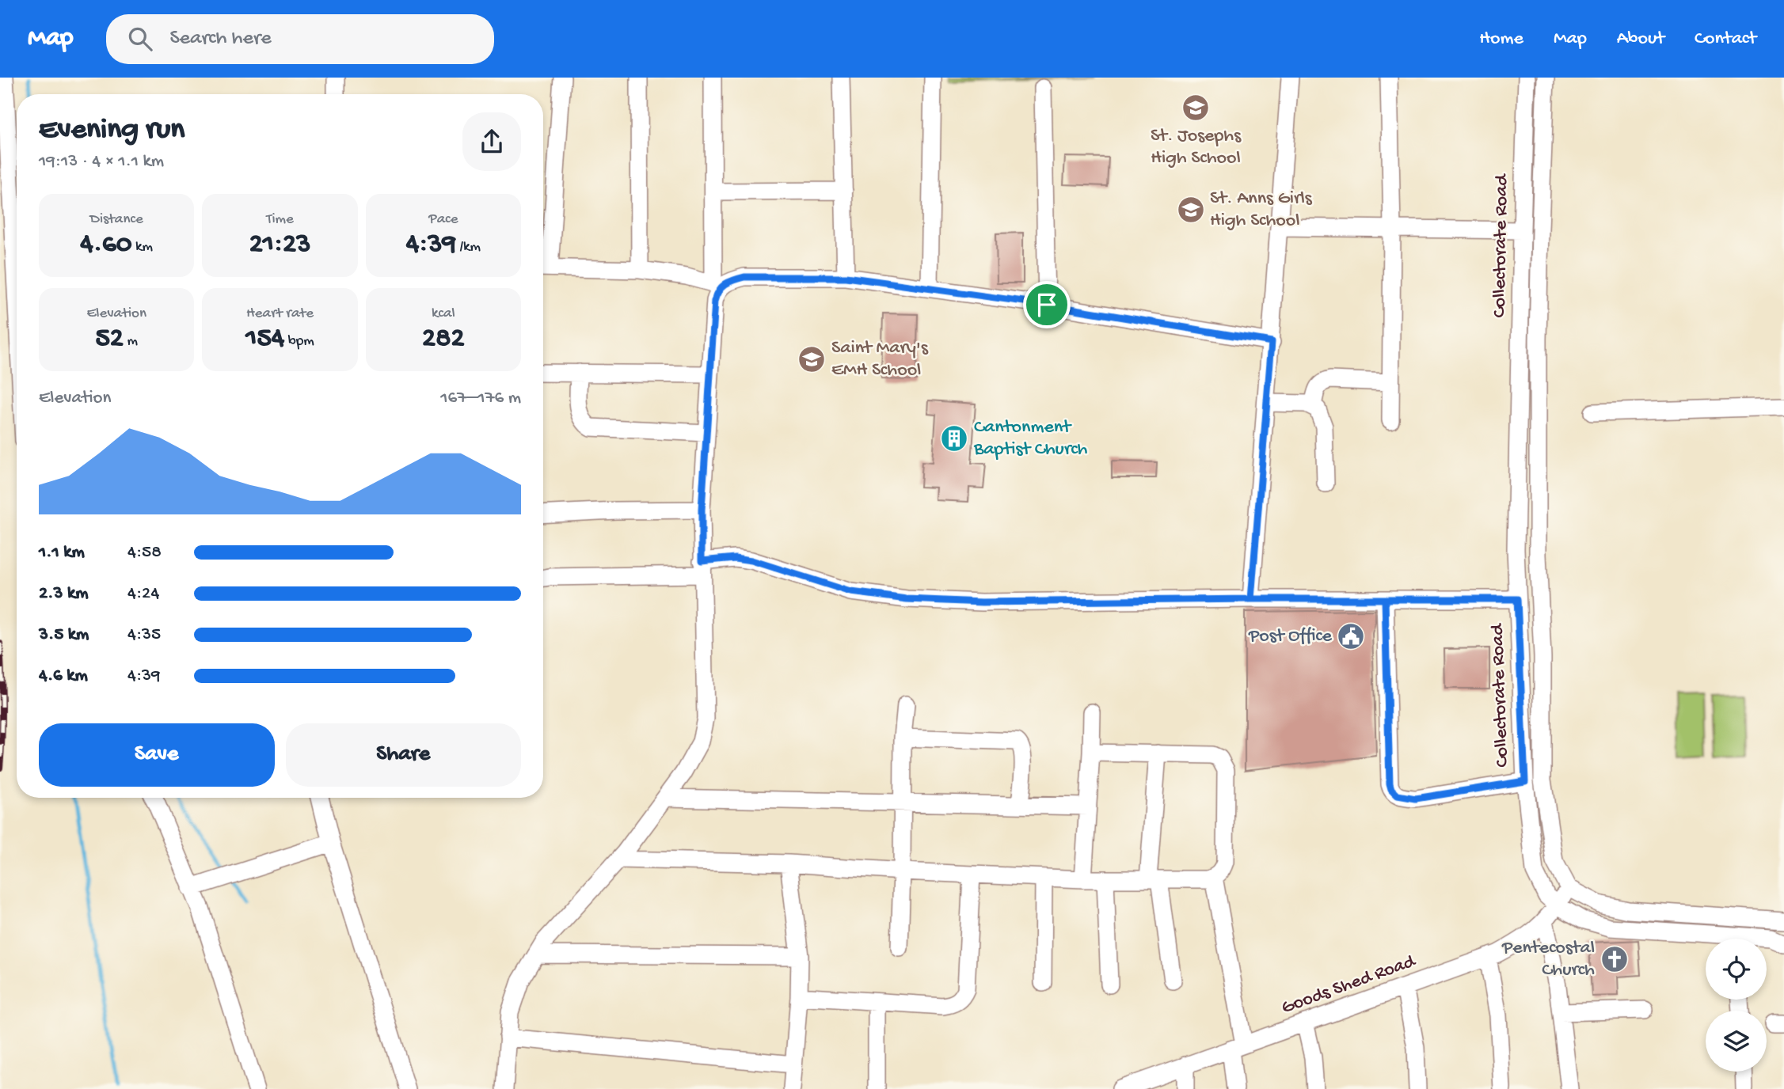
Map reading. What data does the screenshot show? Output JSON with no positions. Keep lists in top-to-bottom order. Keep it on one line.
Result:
{"streets":{"street":["Collectorate Road","Goods Shed Road"]},"crossings":[["Collectorate Road","Goods Shed Road"]],"places":{"school or university":["St. Josephs High School","St. Anns Girls High School","Saint Mary's EMH School"],"building":["Cantonment Baptist Church"],"public building":["Post Office"],"church":["Pentecostal Church"]},"page":{"header":"Map","search":"Search here","nav":["Home","Map","About","Contact"],"heading":["Evening run","19:13 · 4 × 1.1 km"],"stats":[["Distance","4.60 km"],["Time","21:23"],["Pace","4:39 /km"],["Elevation","52 m"],["Heart rate","154 bpm"],["kcal","282"]],"chart":["Elevation","167–176 m"],"list":[{"name":"1.1 km","note":"4:58"},{"name":"2.3 km","note":"4:24"},{"name":"3.5 km","note":"4:35"},{"name":"4.6 km","note":"4:39"}],"buttons":["Save","Share"]}}
